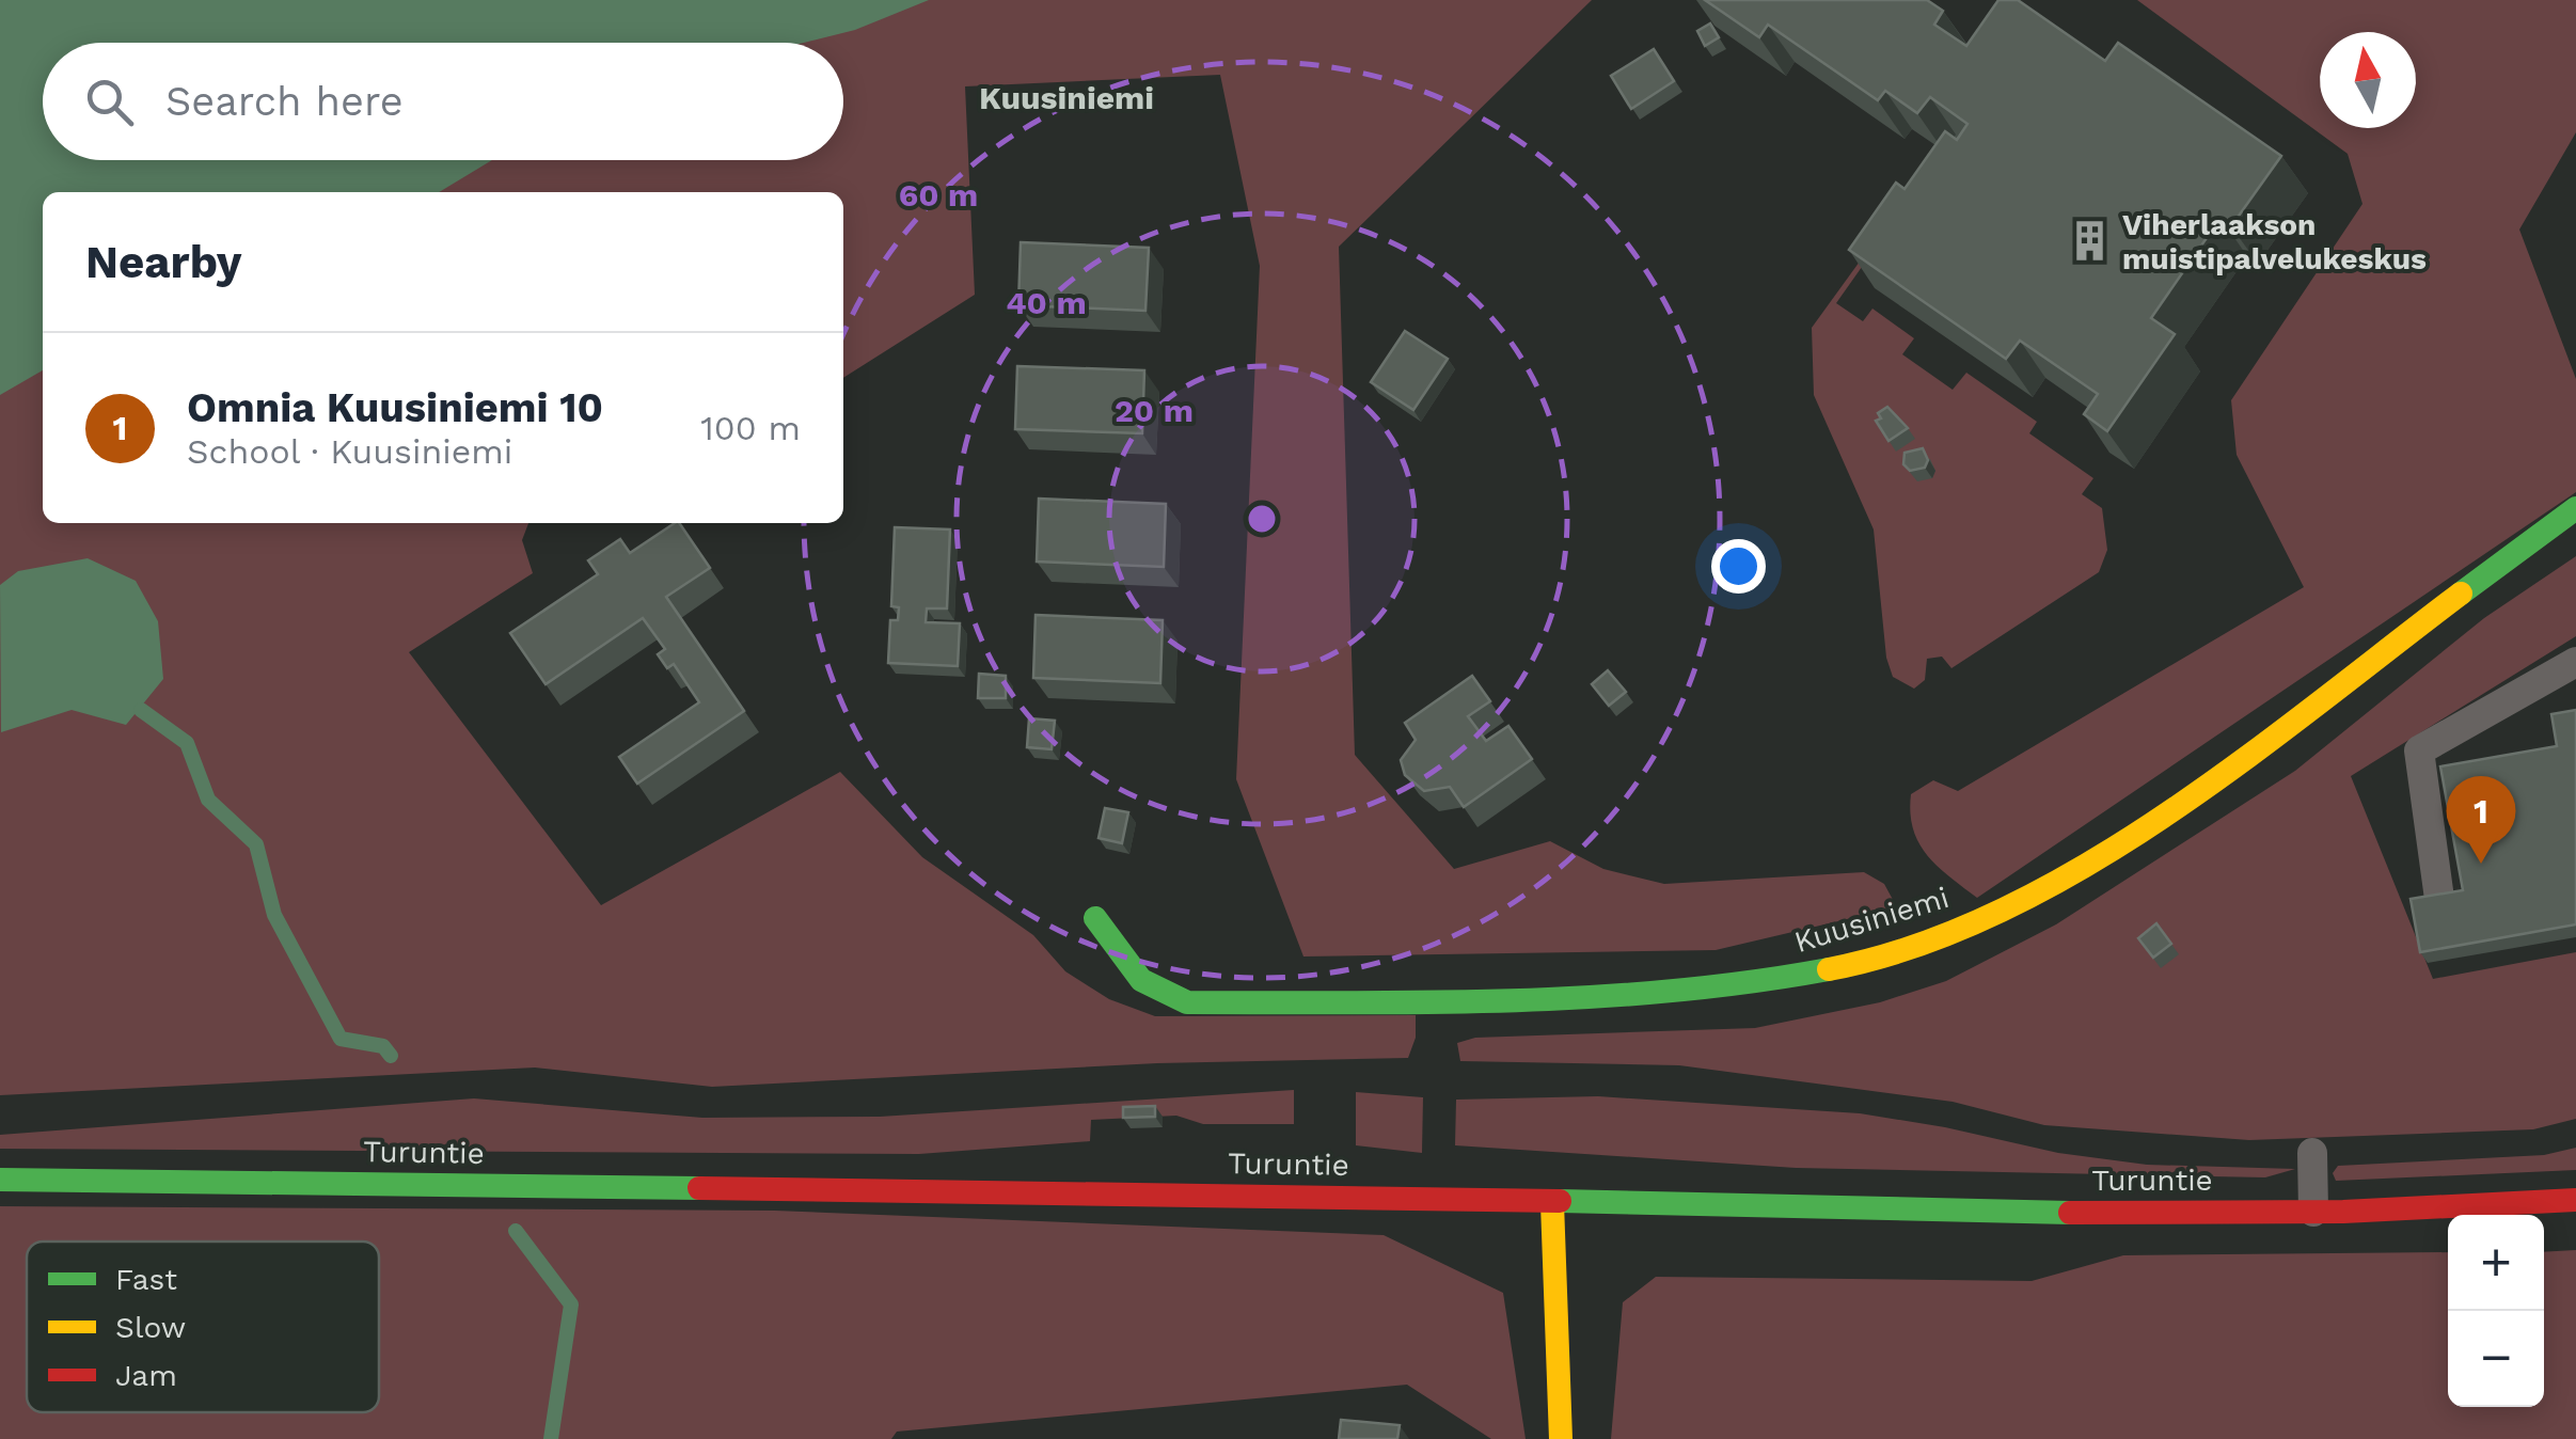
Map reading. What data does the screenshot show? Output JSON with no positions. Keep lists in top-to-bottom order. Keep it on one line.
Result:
{"streets":{"main road":["Kuusiniemi","Turuntie"]},"districts":["Kuusiniemi"],"places":{"building":["Viherlaakson muistipalvelukeskus"]},"legend":["Fast","Slow","Jam"],"north":"top","page":{"search":"Search here","heading":"Nearby","list":[{"mark":"1","name":"Omnia Kuusiniemi 10","note":"School · Kuusiniemi","value":"100 m"}],"pins":"1","map_buttons":["+","−"]},"rings":["60 m","40 m","20 m"]}
